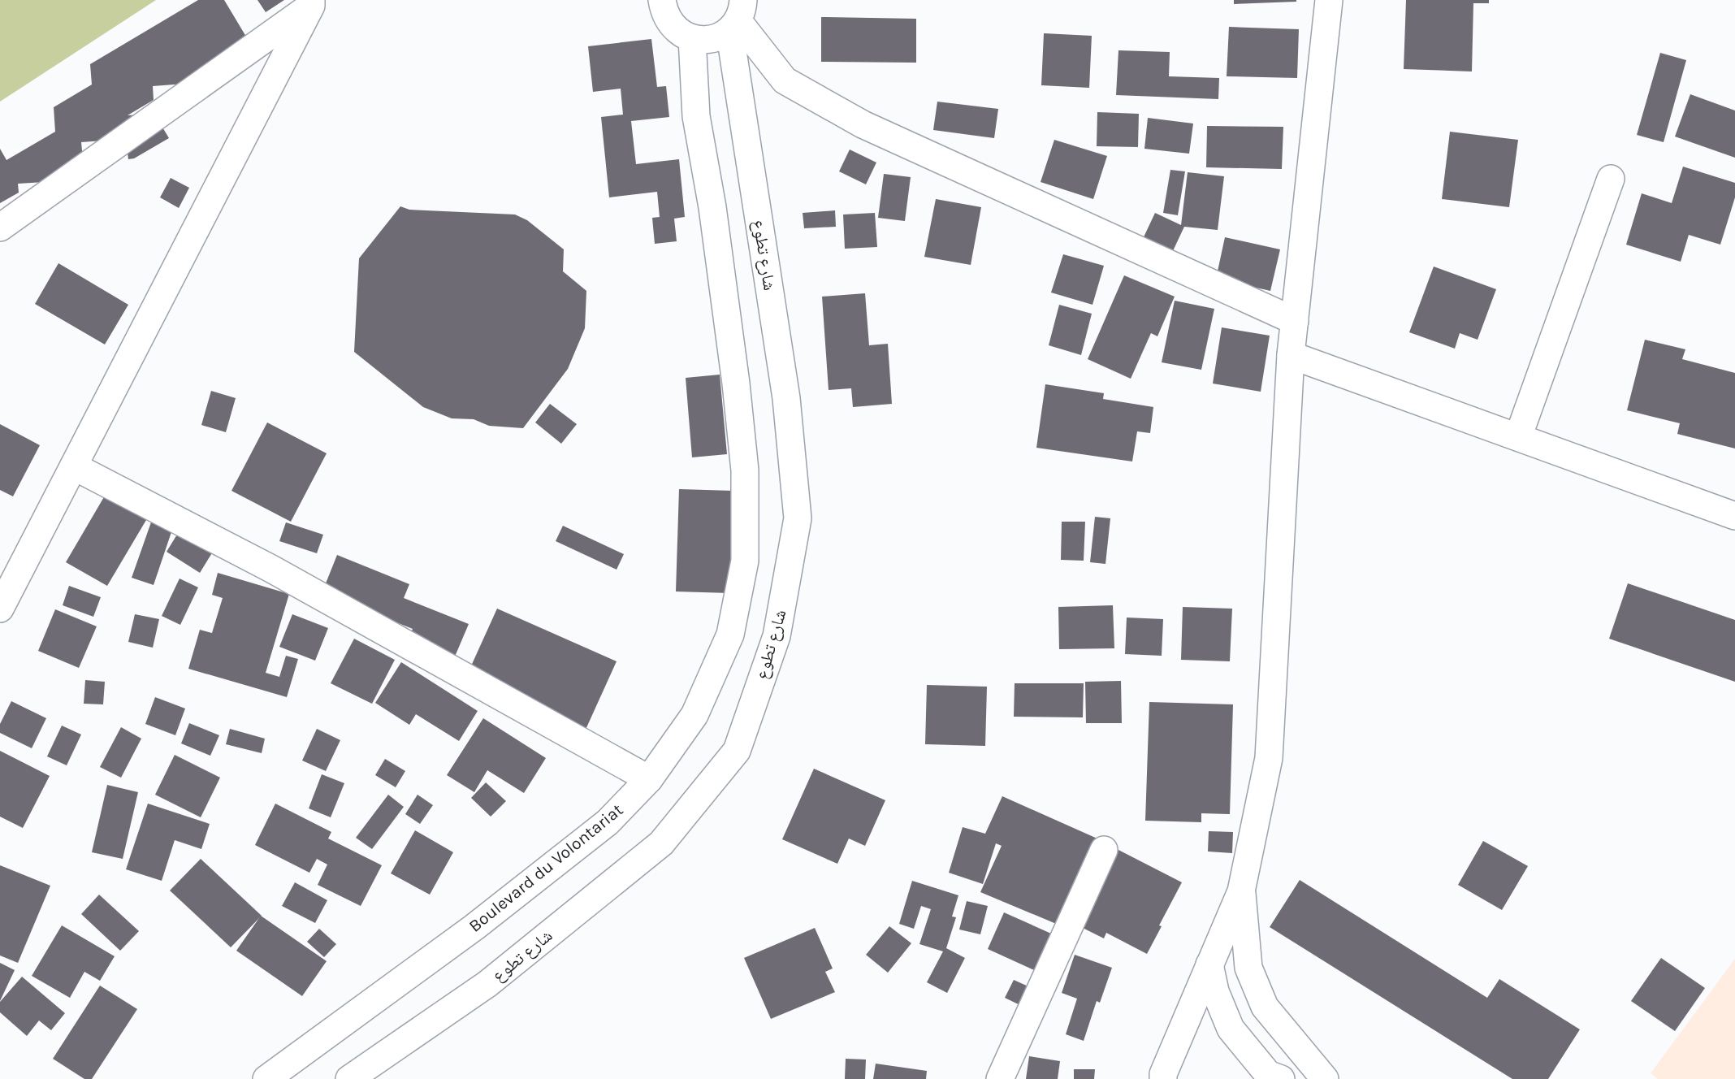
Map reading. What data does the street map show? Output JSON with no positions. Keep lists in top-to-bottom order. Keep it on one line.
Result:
{"streets":{"street":["شارع تطوع","Boulevard du Volontariat"]}}
